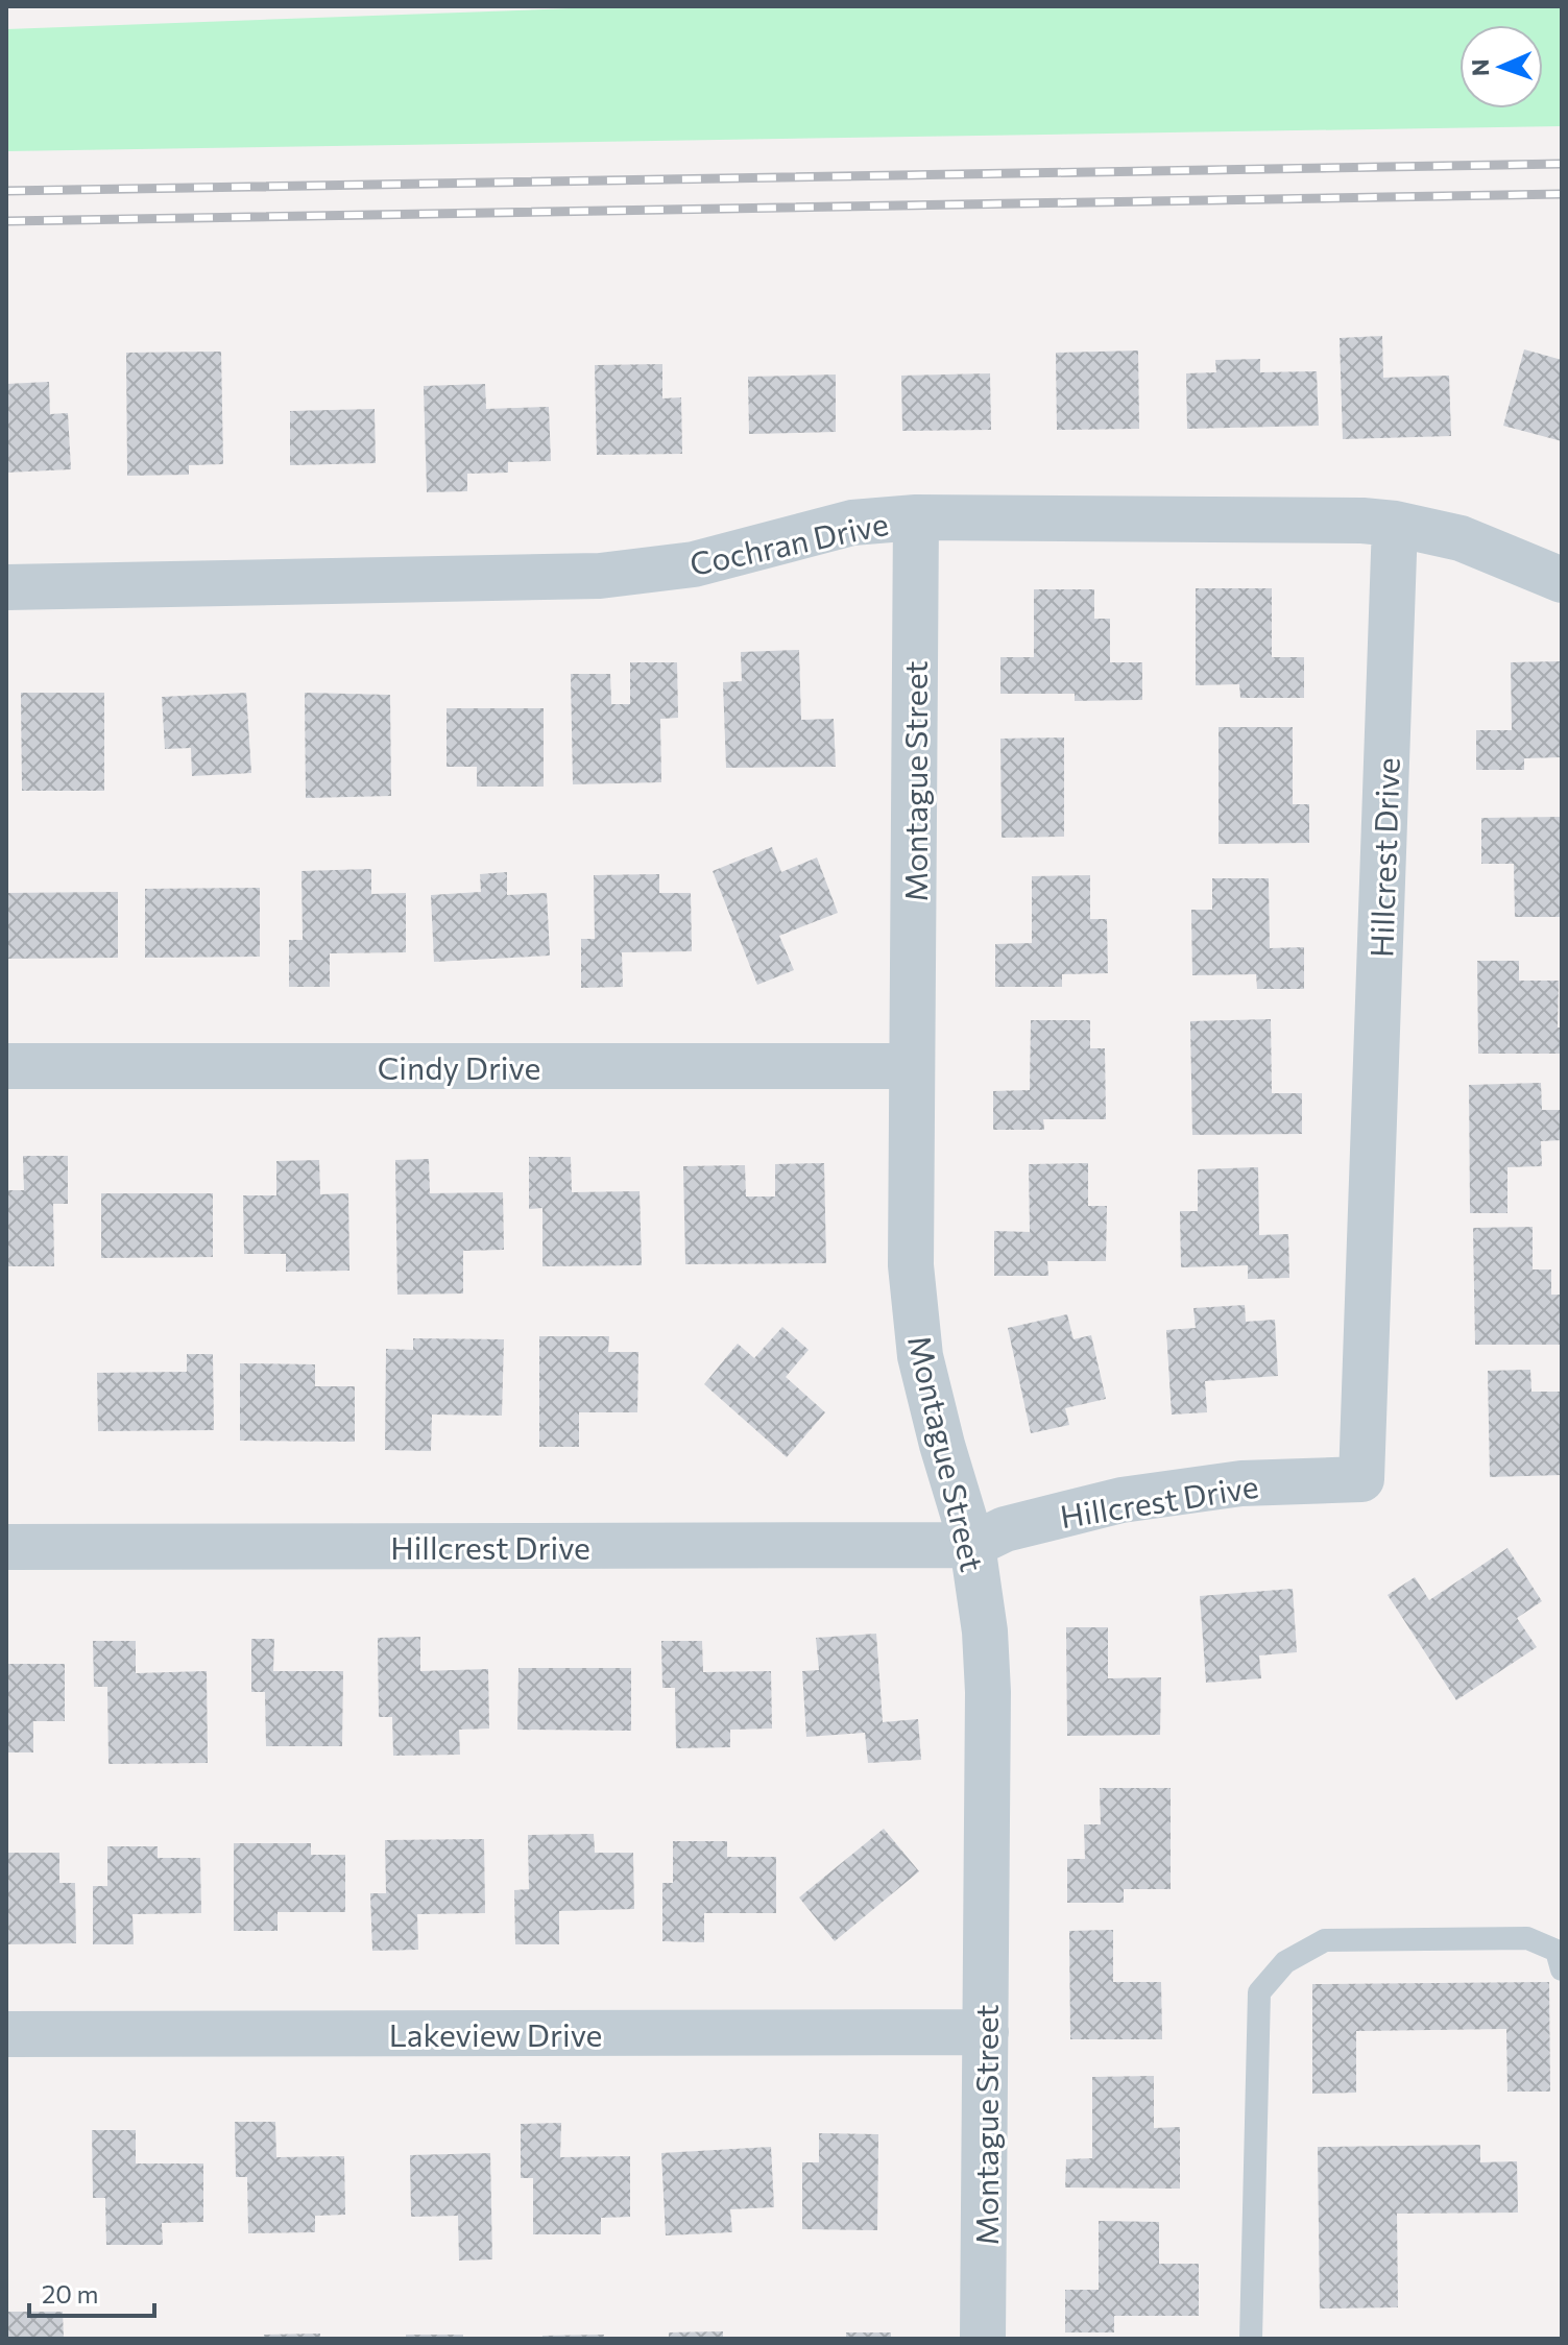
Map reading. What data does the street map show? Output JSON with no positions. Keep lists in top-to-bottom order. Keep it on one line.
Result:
{"streets":{"street":["Cochran Drive","Montague Street","Hillcrest Drive","Cindy Drive","Lakeview Drive"]},"crossings":[["Cochran Drive","Montague Street"],["Cochran Drive","Hillcrest Drive"],["Montague Street","Hillcrest Drive"],["Montague Street","Cindy Drive"],["Montague Street","Lakeview Drive"]],"scale_bar":"20 m","north":"left"}
